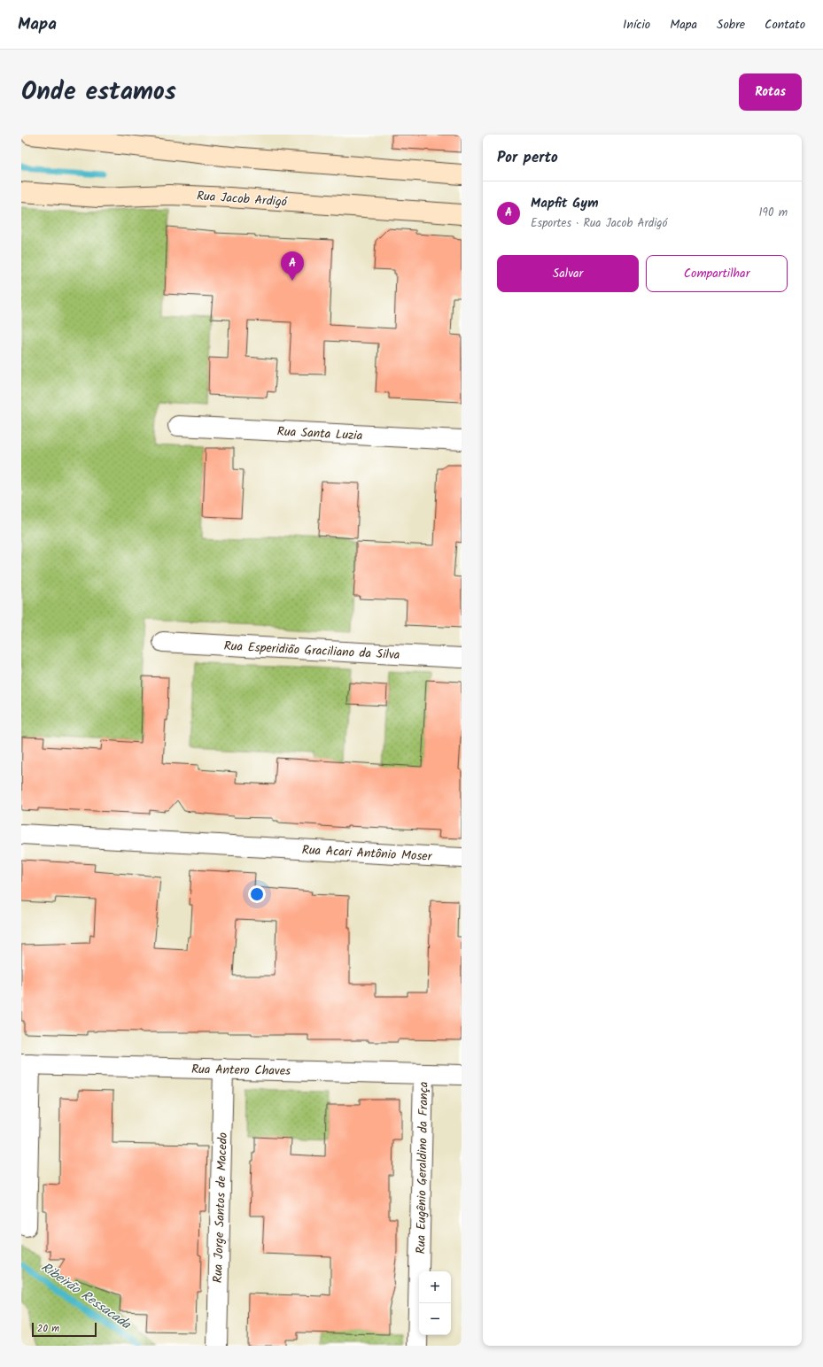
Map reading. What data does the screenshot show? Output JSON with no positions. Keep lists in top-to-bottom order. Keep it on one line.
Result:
{"streets":{"main road":["Rua Jacob Ardigó"],"street":["Rua Santa Luzia","Rua Esperidião Graciliano da Silva","Rua Acari Antônio Moser","Rua Antero Chaves","Rua Eugênio Geraldino da França","Rua Jorge Santos de Macedo"]},"crossings":[["Rua Antero Chaves","Rua Eugênio Geraldino da França"],["Rua Antero Chaves","Rua Jorge Santos de Macedo"]],"water":["Ribeirão Ressacada"],"scale_bar":"20 m","page":{"header":"Mapa","nav":["Início","Mapa","Sobre","Contato"],"title":"Onde estamos","buttons":["Rotas",["Salvar","Compartilhar"]],"heading":"Por perto","list":[{"mark":"A","name":"Mapfit Gym","note":"Esportes · Rua Jacob Ardigó","value":"190 m"}],"pins":"A","map_buttons":["+","−"],"scale":"20 m"}}
